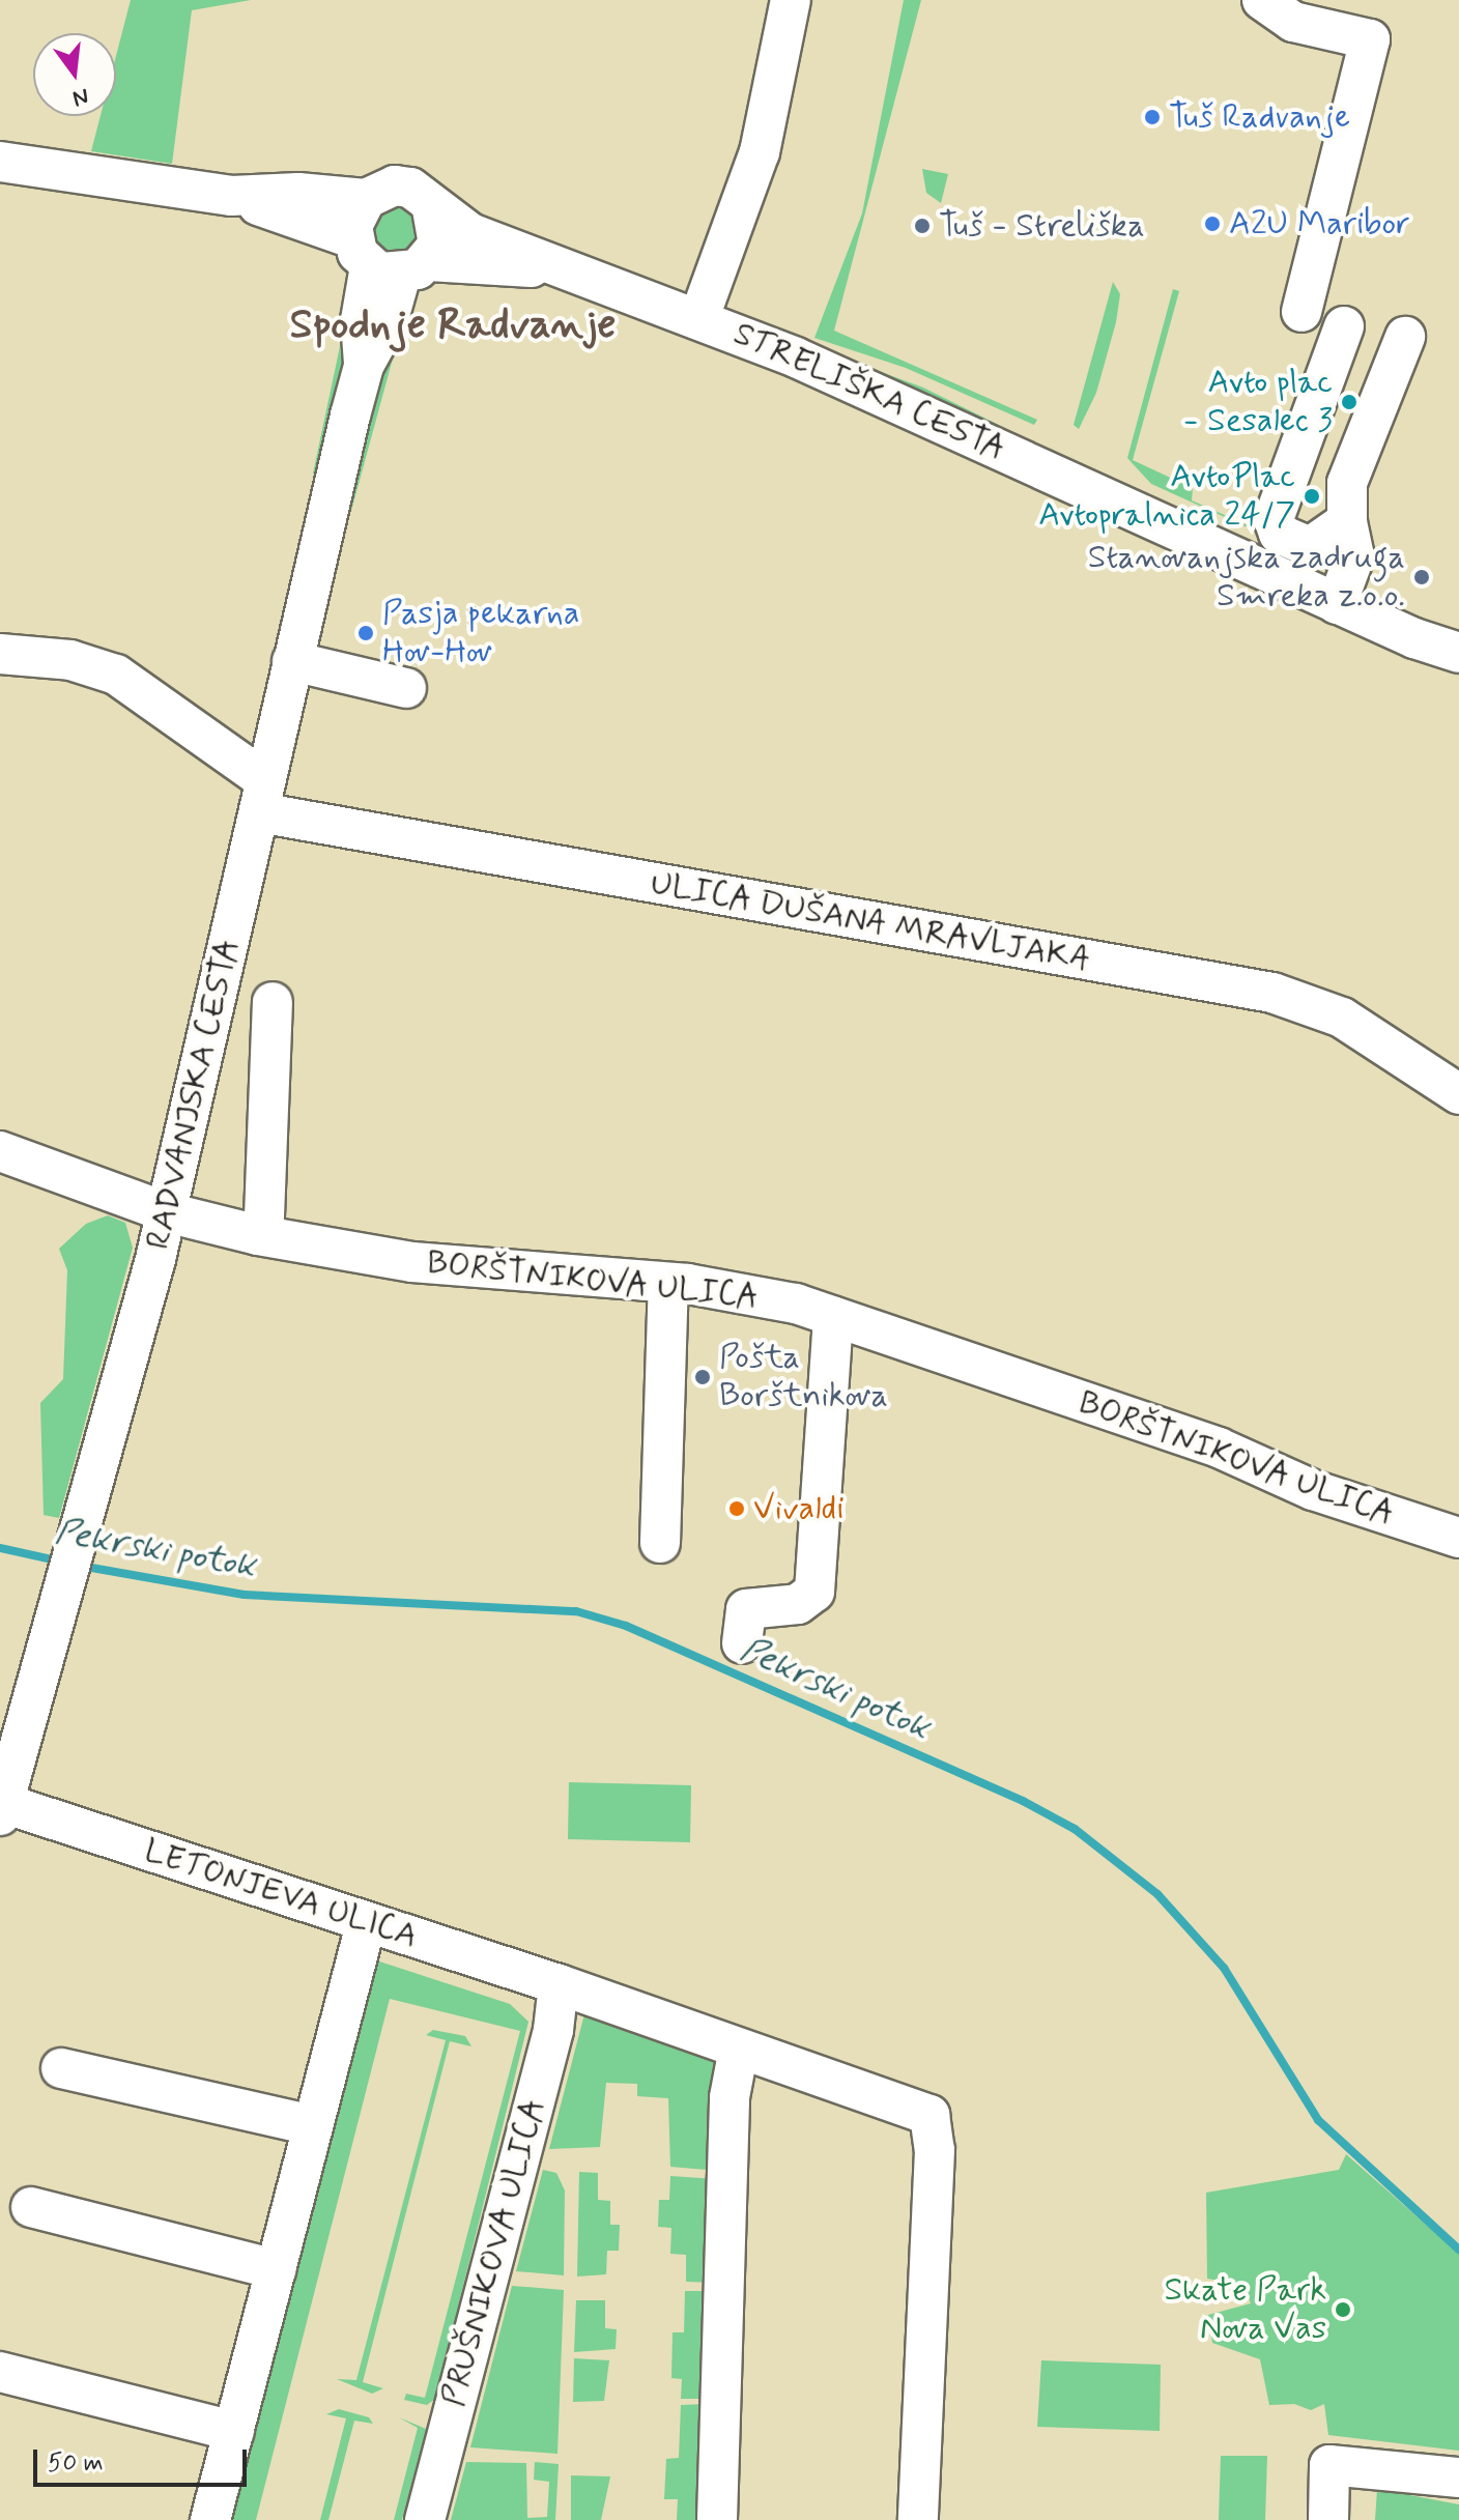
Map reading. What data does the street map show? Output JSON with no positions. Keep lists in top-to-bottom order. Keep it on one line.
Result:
{"streets":{"street":["STRELIŠKA CESTA","ULICA DUŠANA MRAVLJAKA","RADVANJSKA CESTA","BORŠTNIKOVA ULICA","LETONJEVA ULICA","PRUŠNIKOVA ULICA"]},"crossings":[["STRELIŠKA CESTA","RADVANJSKA CESTA"],["ULICA DUŠANA MRAVLJAKA","RADVANJSKA CESTA"],["RADVANJSKA CESTA","BORŠTNIKOVA ULICA"],["RADVANJSKA CESTA","LETONJEVA ULICA"],["LETONJEVA ULICA","PRUŠNIKOVA ULICA"]],"districts":["Spodnje Radvanje"],"water":["Pekrski potok"],"places":["Tuš Radvanje","A2U Maribor","Tuš - Streliška","Avto plac - Sesalec 3","AvtoPlac Avtopralnica 24/7","Stanovanjska zadruga Smreka z.o.o.","Pasja pekarna Hov-Hov","Pošta Borštnikova","Vivaldi","Skate Park Nova Vas"],"scale_bar":"50 m","north":"bottom"}
